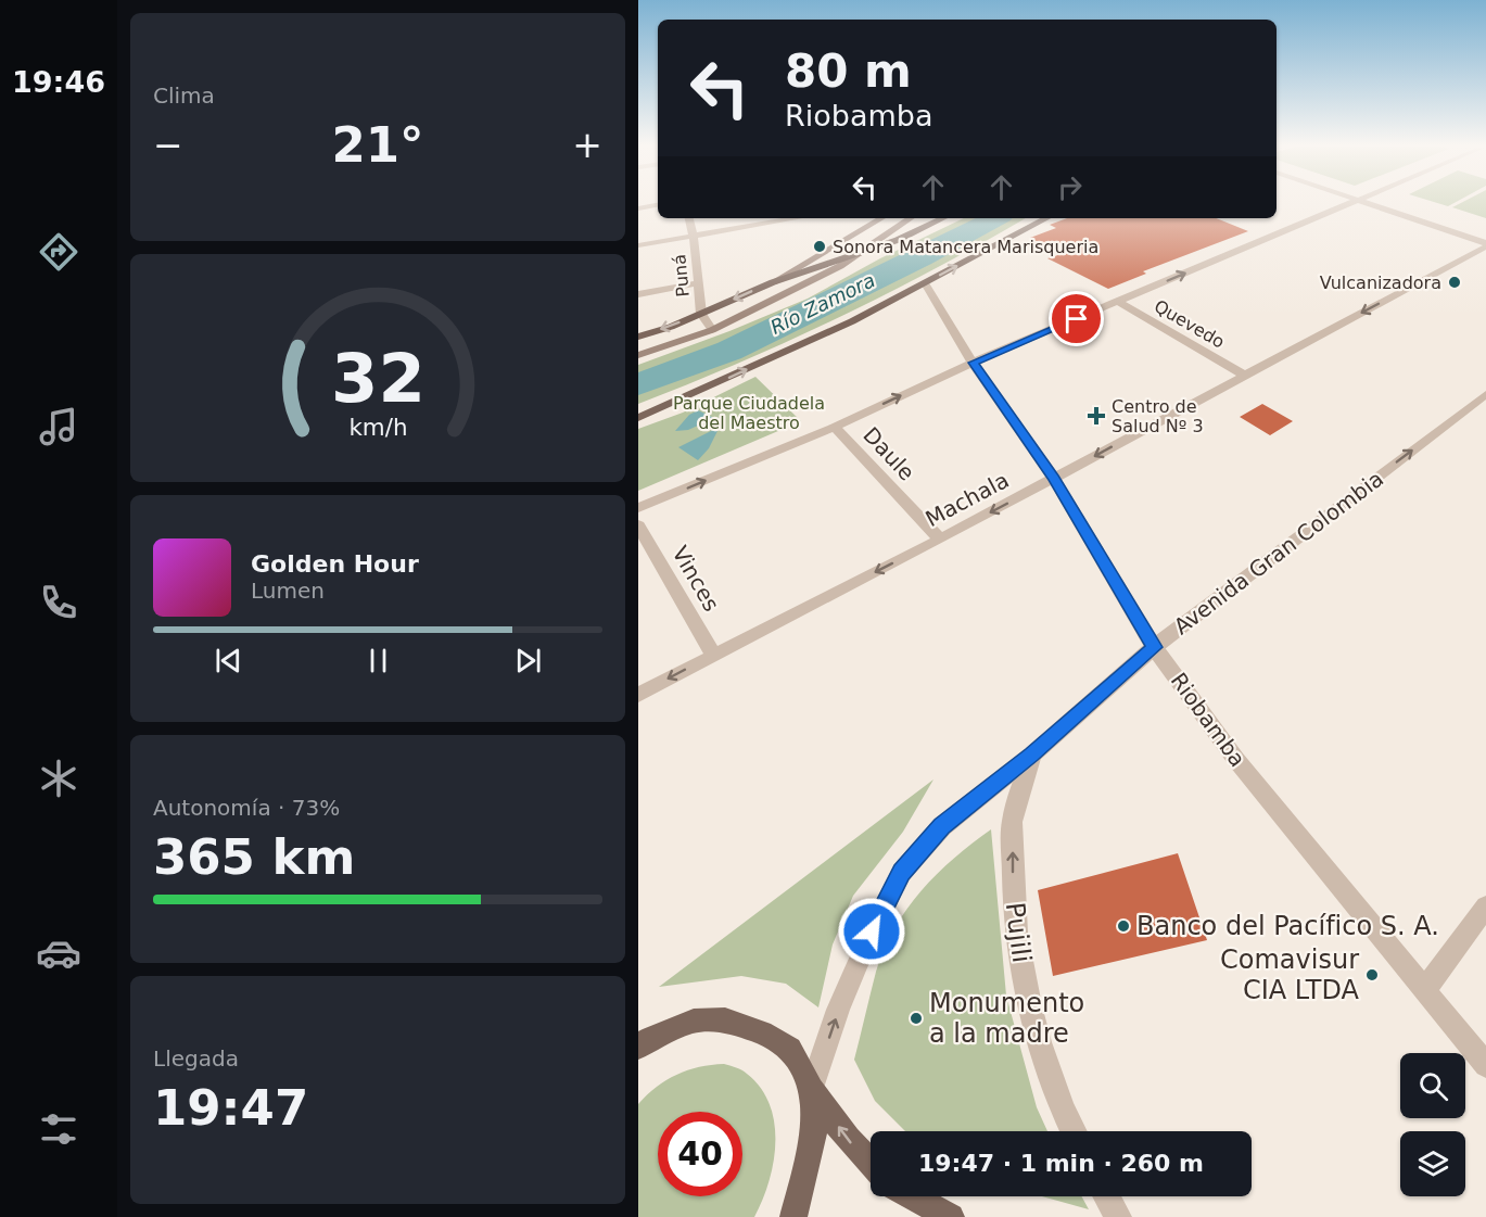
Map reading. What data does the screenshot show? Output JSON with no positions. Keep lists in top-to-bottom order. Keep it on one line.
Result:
{"streets":{"street":["Puná","Quevedo","Daule","Machala","Avenida Gran Colombia","Vinces","Riobamba","Pujili"]},"crossings":[["Quevedo","Machala"],["Daule","Machala"],["Machala","Vinces"],["Machala","Riobamba"],["Avenida Gran Colombia","Riobamba"],["Avenida Gran Colombia","Pujili"]],"one_way":["Avenida Gran Colombia","Pujili"],"water":["Río Zamora"],"parks":["Parque Ciudadela del Maestro"],"places":{"other":["Sonora Matancera Marisqueria","Vulcanizadora","Banco del Pacífico S. A.","Comavisur CIA LTDA","Monumento a la madre"],"health":["Centro de Salud Nº 3"]},"page":{"tabs":"19:46","tile":["Clima",["Autonomía · 73%","365 km"],["Llegada","19:47"]],"turn":["80 m","Riobamba"],"heat":["−","21°","+"],"song":["Golden Hour","Lumen"],"limit":"40","trip":"19:47 · 1 min · 260 m","gauge":["32","km/h"]}}
